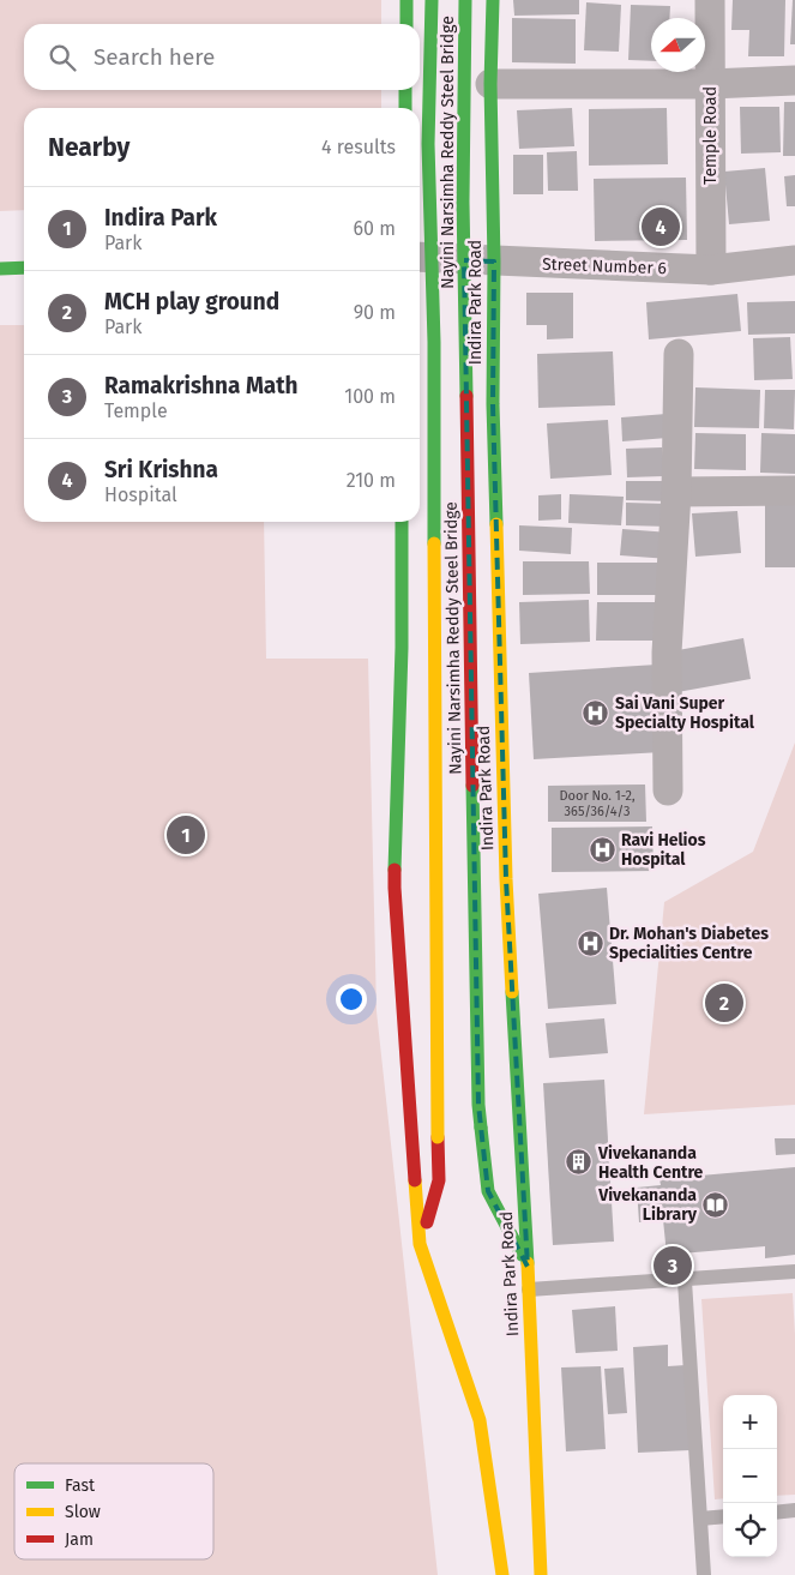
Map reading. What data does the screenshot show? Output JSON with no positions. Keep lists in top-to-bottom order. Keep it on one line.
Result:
{"streets":{"main road":["Nayini Narsimha Reddy Steel Bridge","Indira Park Road"],"street":["Temple Road","Street Number 6"]},"crossings":[["Temple Road","Street Number 6"],["Nayini Narsimha Reddy Steel Bridge","Indira Park Road"],["Street Number 6","Indira Park Road"]],"places":{"hospital":["Sai Vani Super Specialty Hospital","Ravi Helios Hospital","Dr. Mohan's Diabetes Specialities Centre"],"building":["Vivekananda Health Centre"],"library":["Vivekananda Library"]},"house_numbers":["Door No. 1-2, 365/36/4/3"],"legend":["Fast","Slow","Jam"],"north":"left","page":{"search":"Search here","heading":["Nearby","4 results"],"list":[{"mark":"1","name":"Indira Park","note":"Park","value":"60 m"},{"mark":"2","name":"MCH play ground","note":"Park","value":"90 m"},{"mark":"3","name":"Ramakrishna Math","note":"Temple","value":"100 m"},{"mark":"4","name":"Sri Krishna","note":"Hospital","value":"210 m"}],"pins":["4","1","2","3"],"map_buttons":["+","−"]}}
